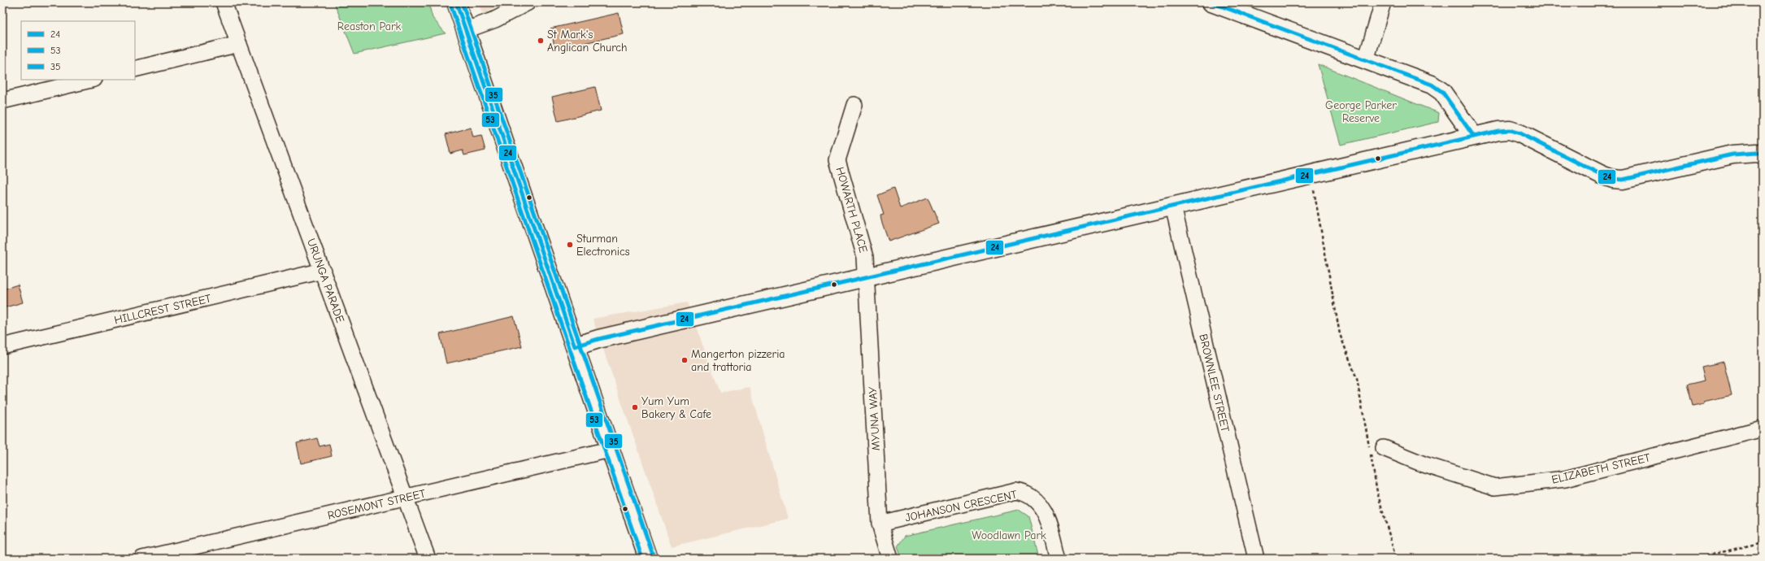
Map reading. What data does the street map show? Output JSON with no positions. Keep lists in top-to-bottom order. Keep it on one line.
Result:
{"streets":{"street":["HOWARTH PLACE","URUNGA PARADE","HILLCREST STREET","BROWNLEE STREET","MYUNA WAY","ELIZABETH STREET","ROSEMONT STREET","JOHANSON CRESCENT"]},"crossings":[["HOWARTH PLACE","MYUNA WAY"],["URUNGA PARADE","HILLCREST STREET"],["URUNGA PARADE","ROSEMONT STREET"],["MYUNA WAY","JOHANSON CRESCENT"]],"parks":["Reaston Park","George Parker Reserve","Woodlawn Park"],"places":["St Mark's Anglican Church","Sturman Electronics","Mangerton pizzeria and trattoria","Yum Yum Bakery & Cafe"],"lines":["transit line 24","transit line 35","transit line 53"],"legend":["24","53","35"]}
